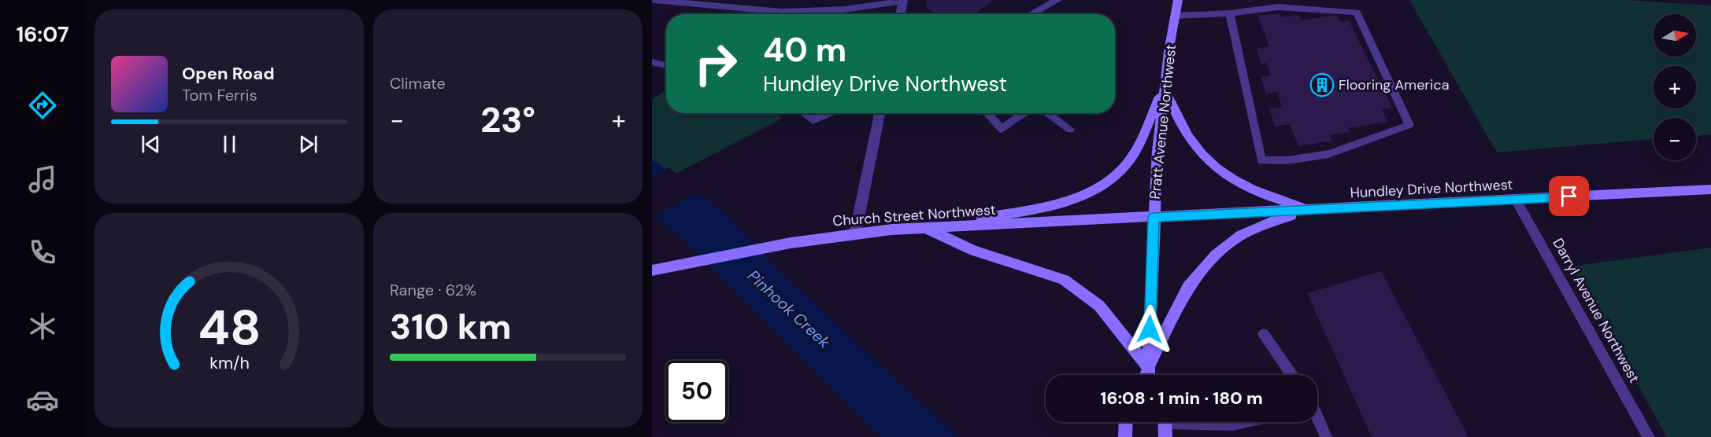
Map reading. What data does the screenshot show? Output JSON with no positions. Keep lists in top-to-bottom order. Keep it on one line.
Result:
{"streets":{"main road":["Pratt Avenue Northwest","Hundley Drive Northwest","Church Street Northwest"],"lane":["Darryl Avenue Northwest"]},"crossings":[["Pratt Avenue Northwest","Hundley Drive Northwest"],["Pratt Avenue Northwest","Church Street Northwest"],["Hundley Drive Northwest","Church Street Northwest"],["Hundley Drive Northwest","Darryl Avenue Northwest"]],"water":["Pinhook Creek"],"places":{"building":["Flooring America"]},"north":"right","page":{"tabs":"16:07","tile":["Climate",["Range · 62%","310 km"]],"map_buttons":["+","−"],"turn":["40 m","Hundley Drive Northwest"],"song":["Open Road","Tom Ferris"],"heat":["−","23°","+"],"limit":"50","trip":"16:08 · 1 min · 180 m","gauge":["48","km/h"]}}
